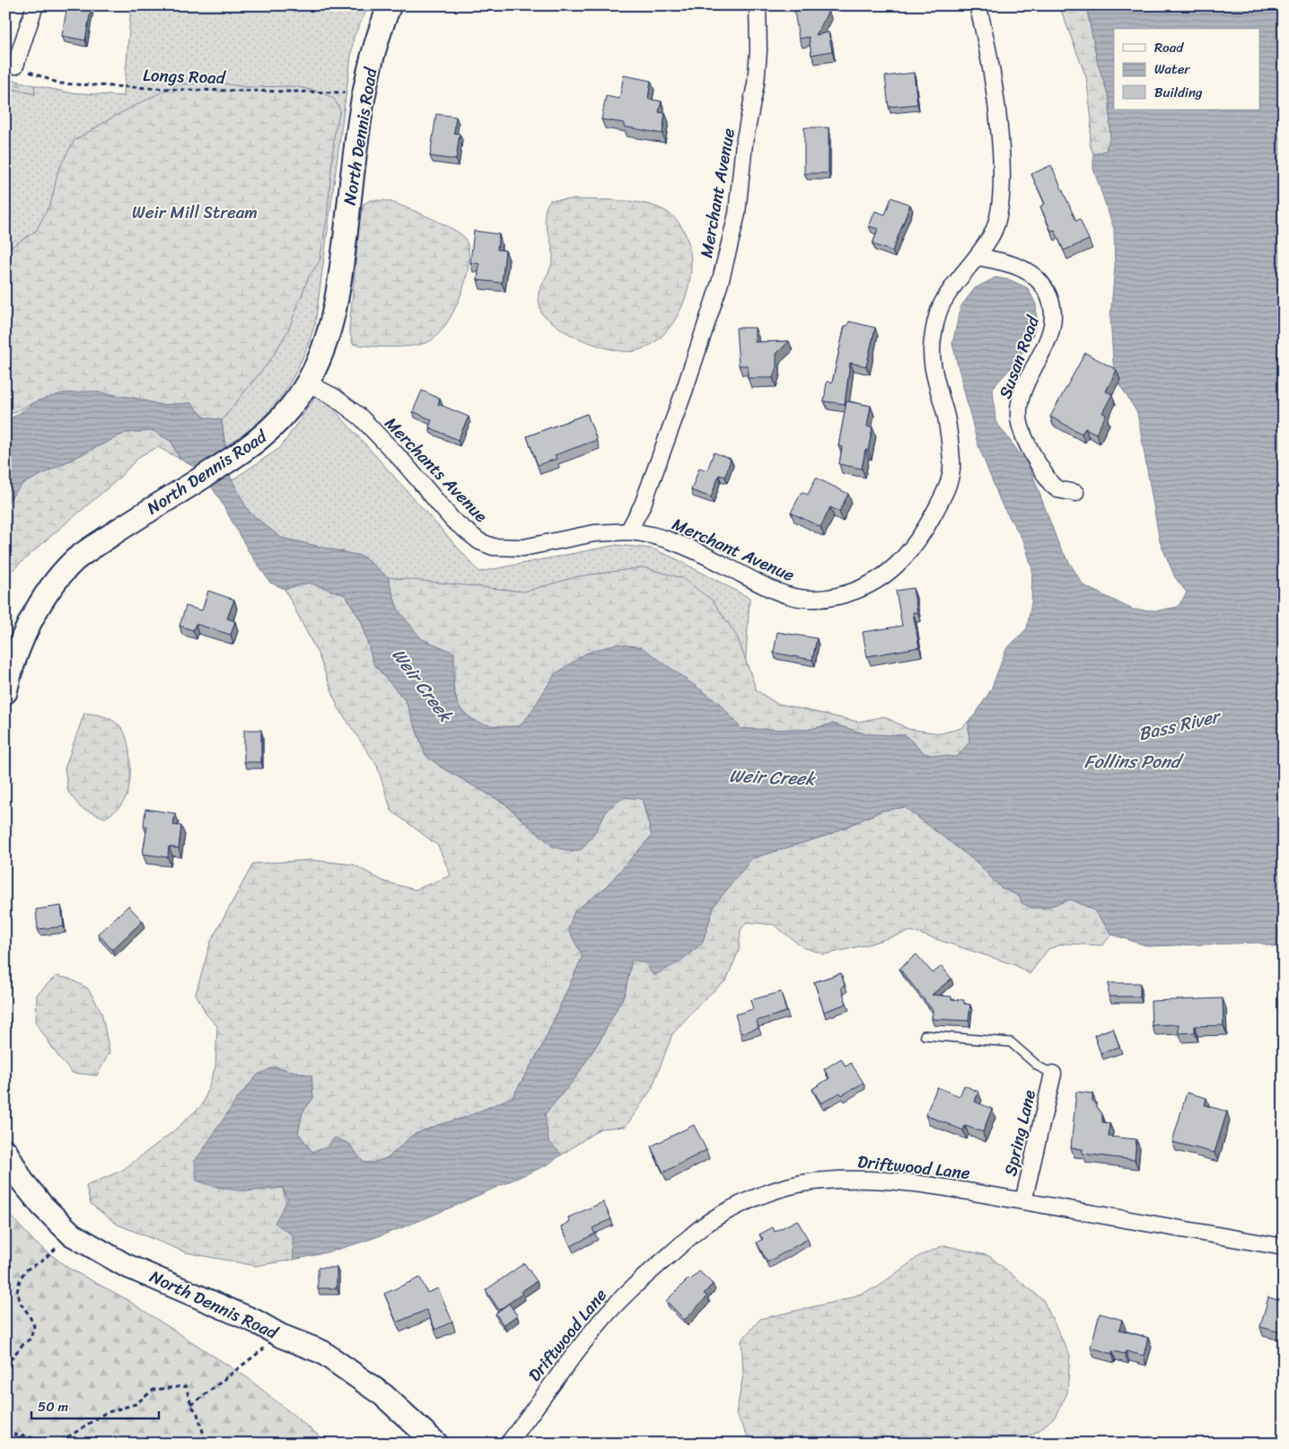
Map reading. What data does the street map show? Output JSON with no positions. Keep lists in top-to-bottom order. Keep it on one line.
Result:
{"streets":{"main road":["North Dennis Road"],"street":["Merchant Avenue","Susan Road","Merchants Avenue","Spring Lane","Driftwood Lane"],"path":["Longs Road"]},"crossings":[["Longs Road","North Dennis Road"],["North Dennis Road","Merchants Avenue"],["Merchant Avenue","Susan Road"],["Merchant Avenue","Merchants Avenue"],["Spring Lane","Driftwood Lane"]],"water":["Weir Creek","Bass River","Follins Pond"],"parks":["Weir Mill Stream"],"legend":["Road","Water","Building"],"scale_bar":"50 m"}
